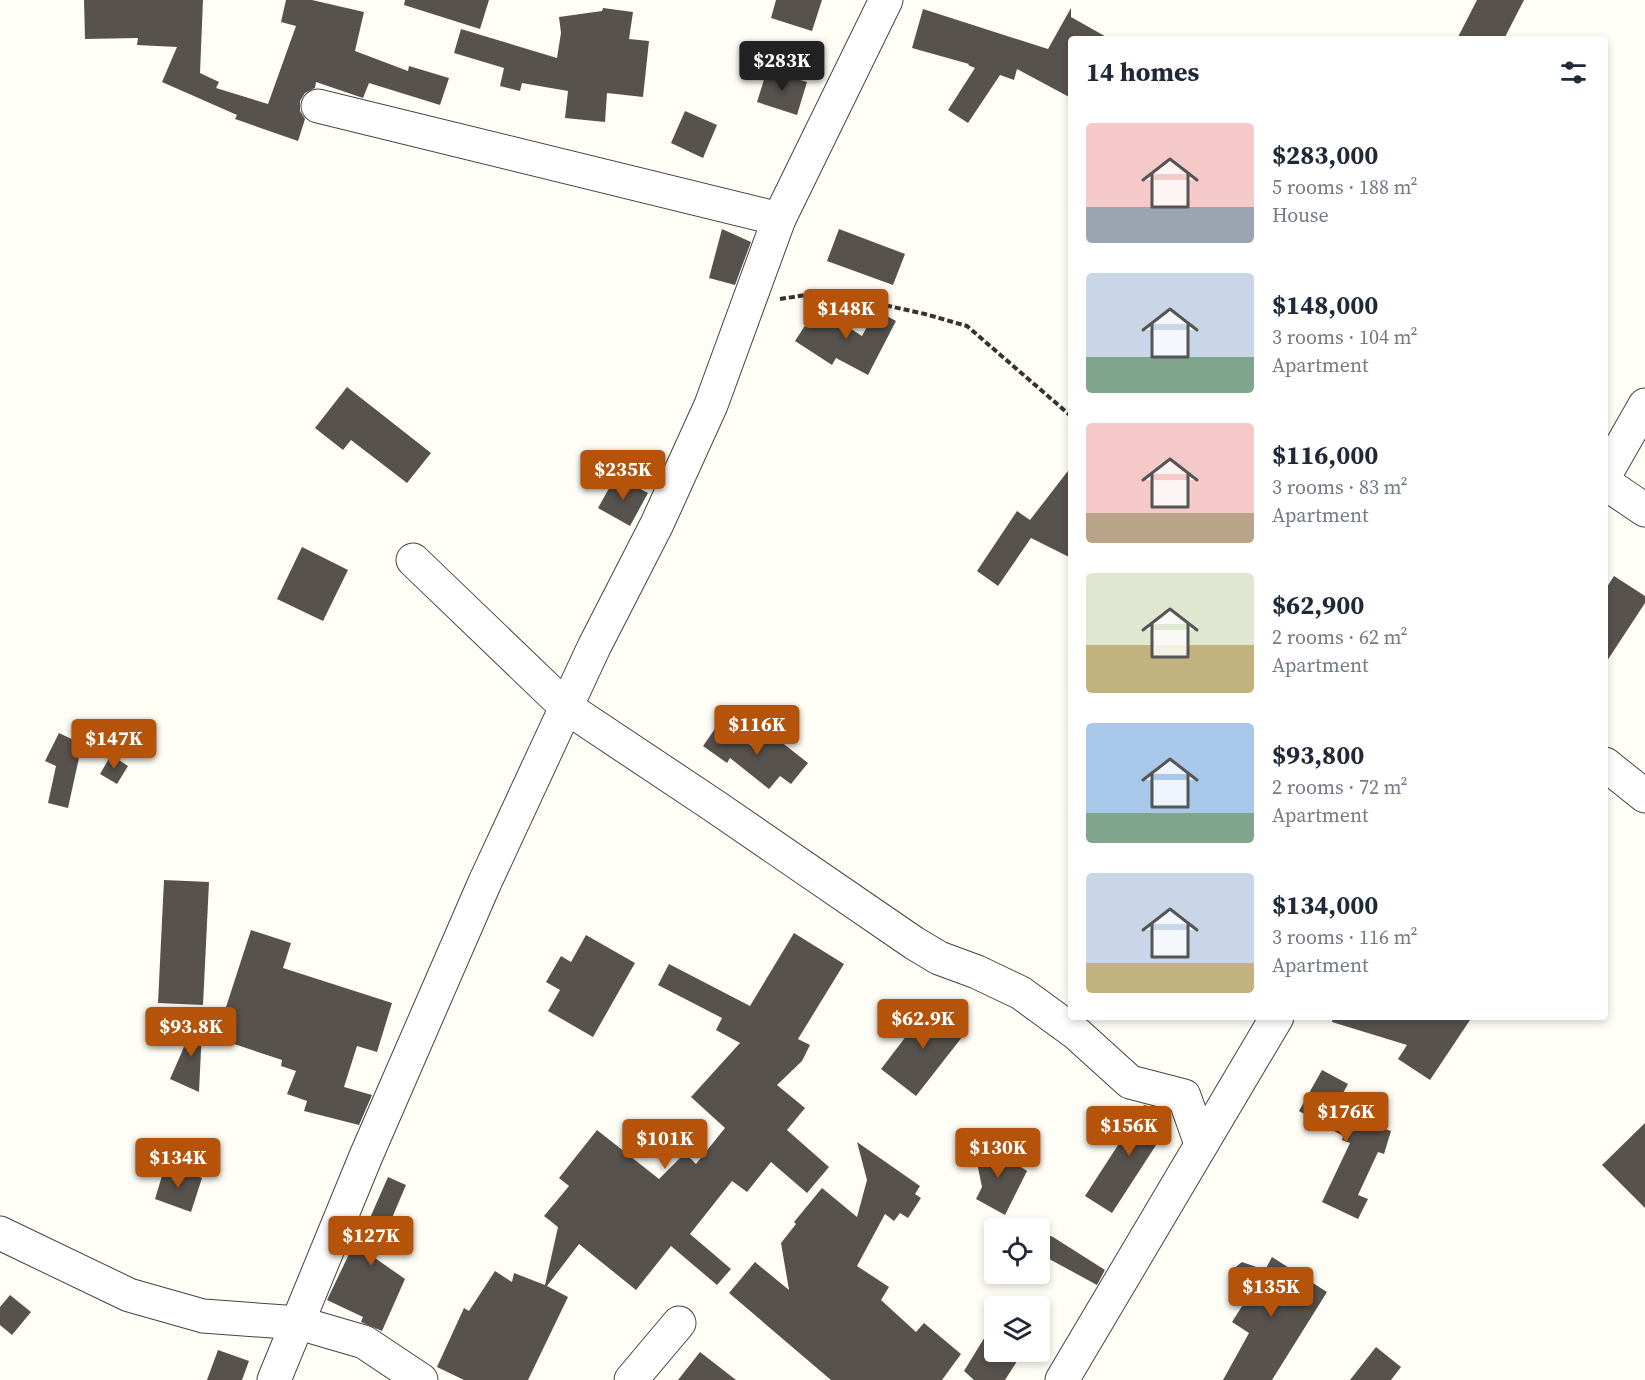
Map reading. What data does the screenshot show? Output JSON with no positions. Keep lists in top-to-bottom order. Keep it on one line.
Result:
{"page":{"heading":"14 homes","price":["$283K","$148K","$235K","$116K","$147K","$62.9K","$93.8K","$176K","$156K","$101K","$130K","$134K","$127K","$135K"],"list":[{"name":"$283,000","note":"5 rooms · 188 m² · House"},{"name":"$148,000","note":"3 rooms · 104 m² · Apartment"},{"name":"$116,000","note":"3 rooms · 83 m² · Apartment"},{"name":"$62,900","note":"2 rooms · 62 m² · Apartment"},{"name":"$93,800","note":"2 rooms · 72 m² · Apartment"},{"name":"$134,000","note":"3 rooms · 116 m² · Apartment"}]}}
